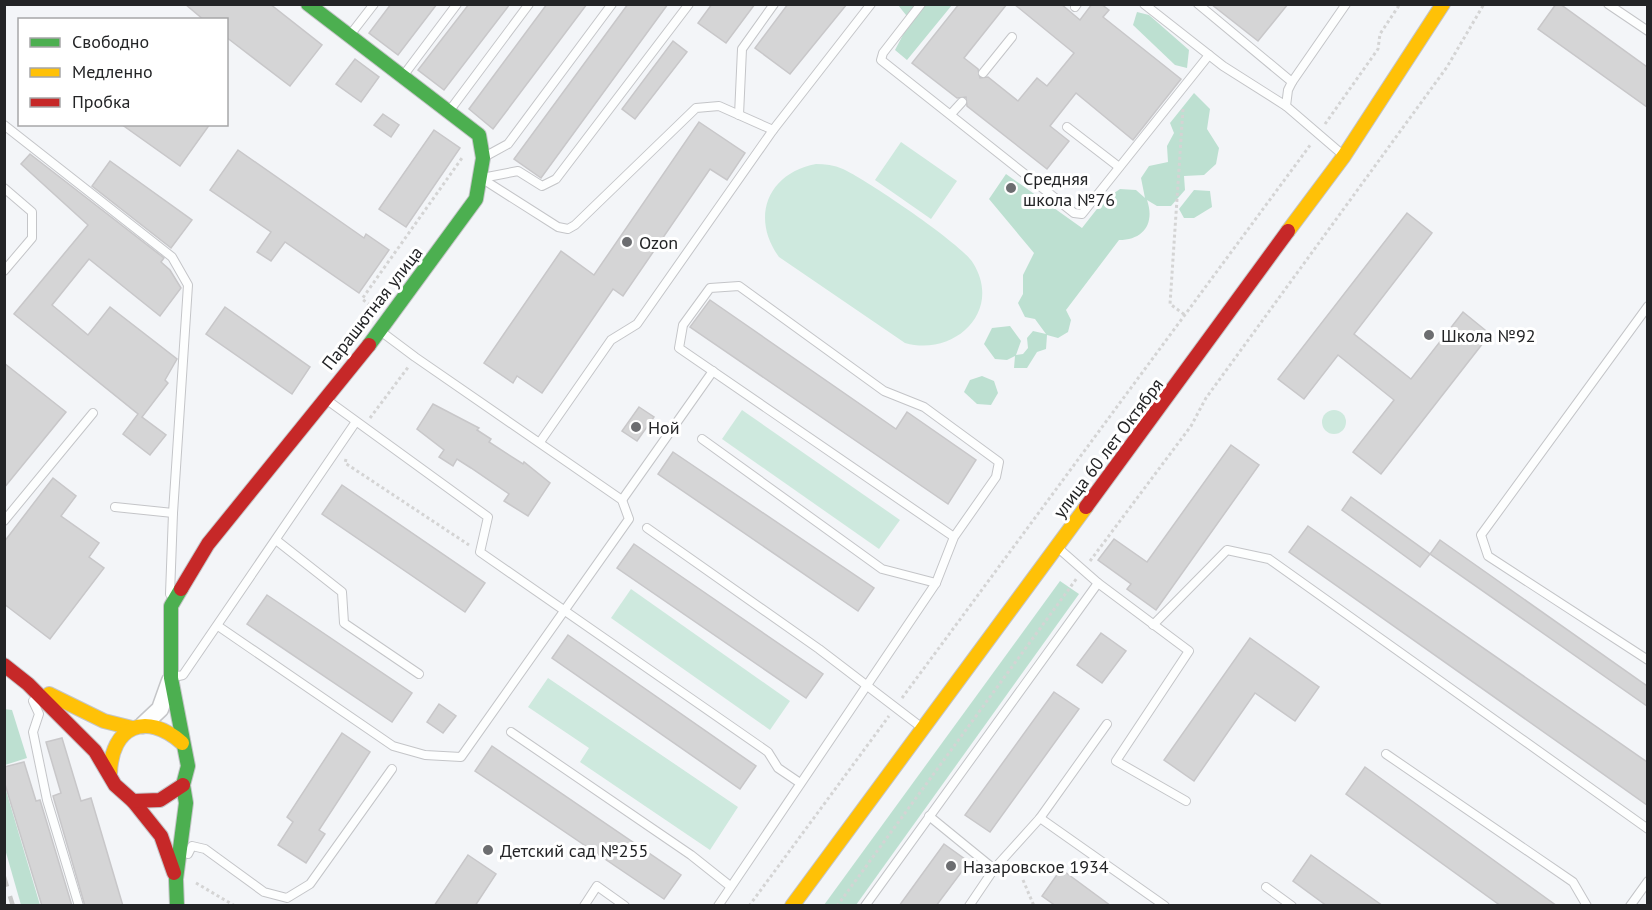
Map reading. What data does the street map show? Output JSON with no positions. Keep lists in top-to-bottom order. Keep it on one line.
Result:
{"streets":{"main road":["Парашютная улица","улица 60 лет Октября"]},"places":["Средняя школа №76","Ozon","Школа №92","Ной","Детский сад №255","Назаровское 1934"],"legend":["Свободно","Медленно","Пробка"]}
